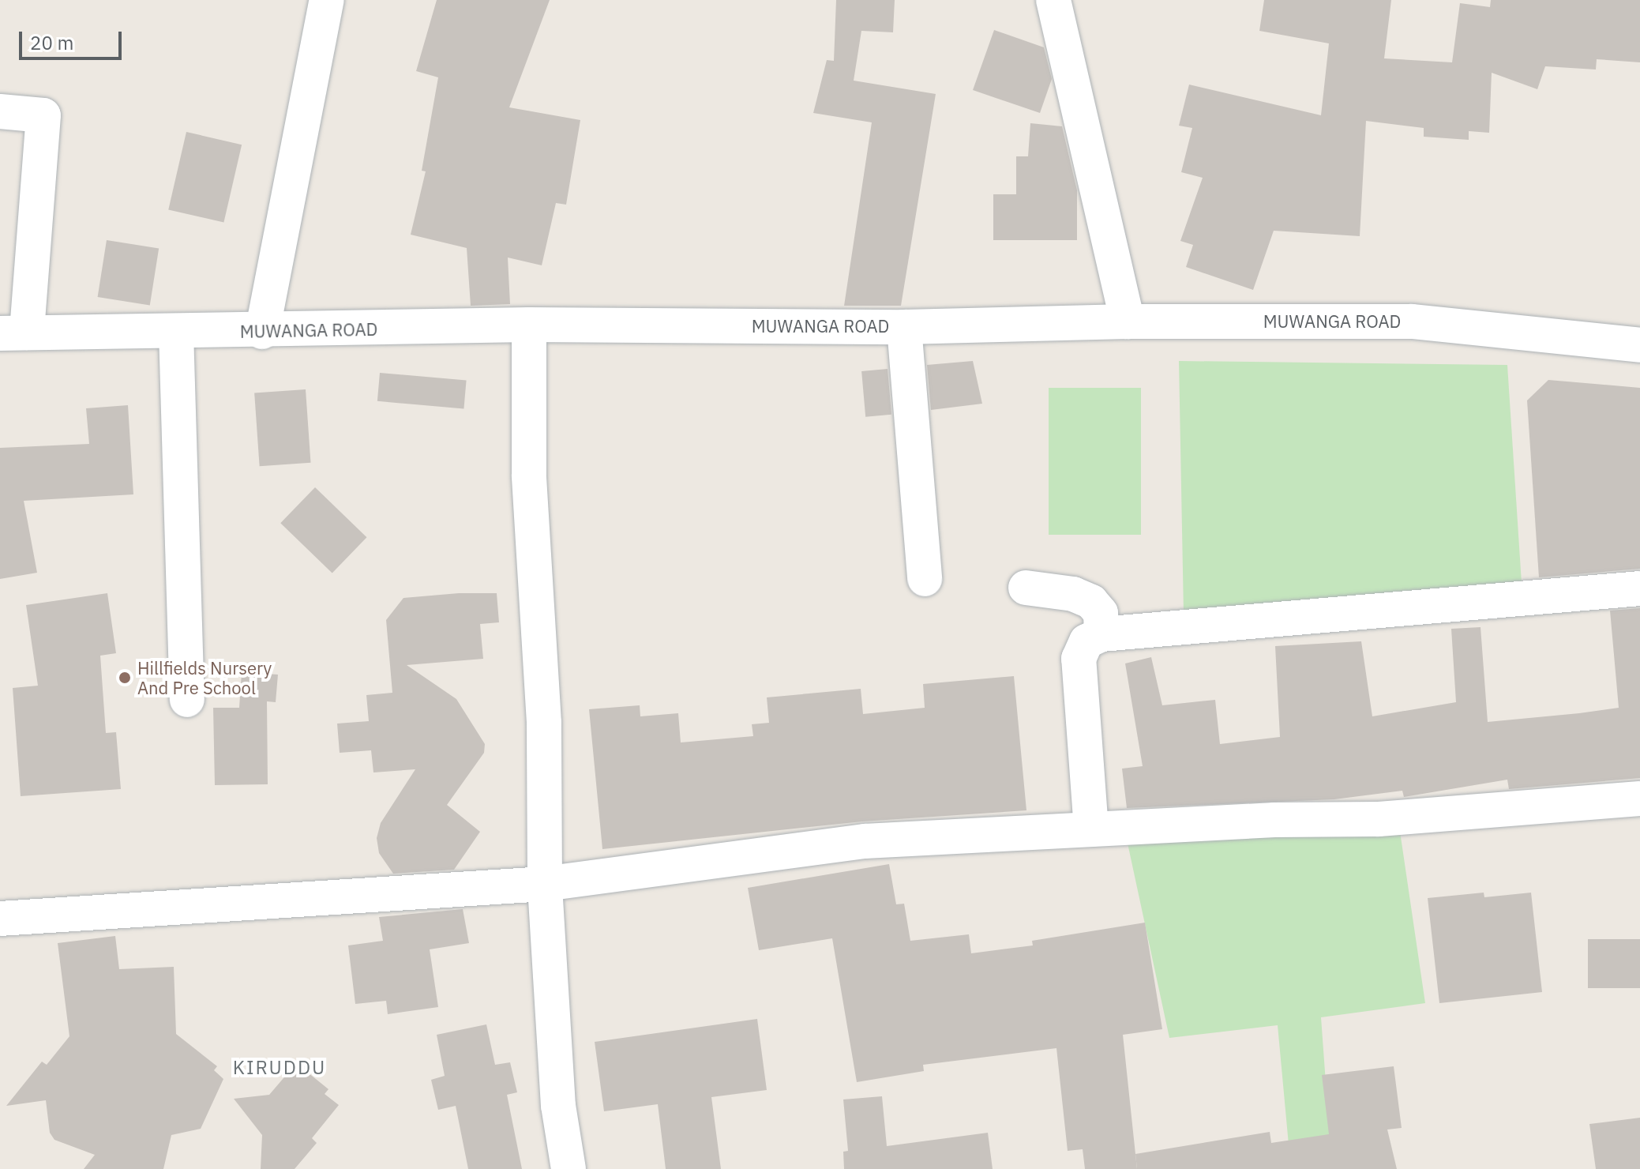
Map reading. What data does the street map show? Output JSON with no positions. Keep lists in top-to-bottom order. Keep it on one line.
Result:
{"streets":{"street":["MUWANGA ROAD"]},"districts":["KIRUDDU"],"places":["Hillfields Nursery And Pre School"],"scale_bar":"20 m"}
